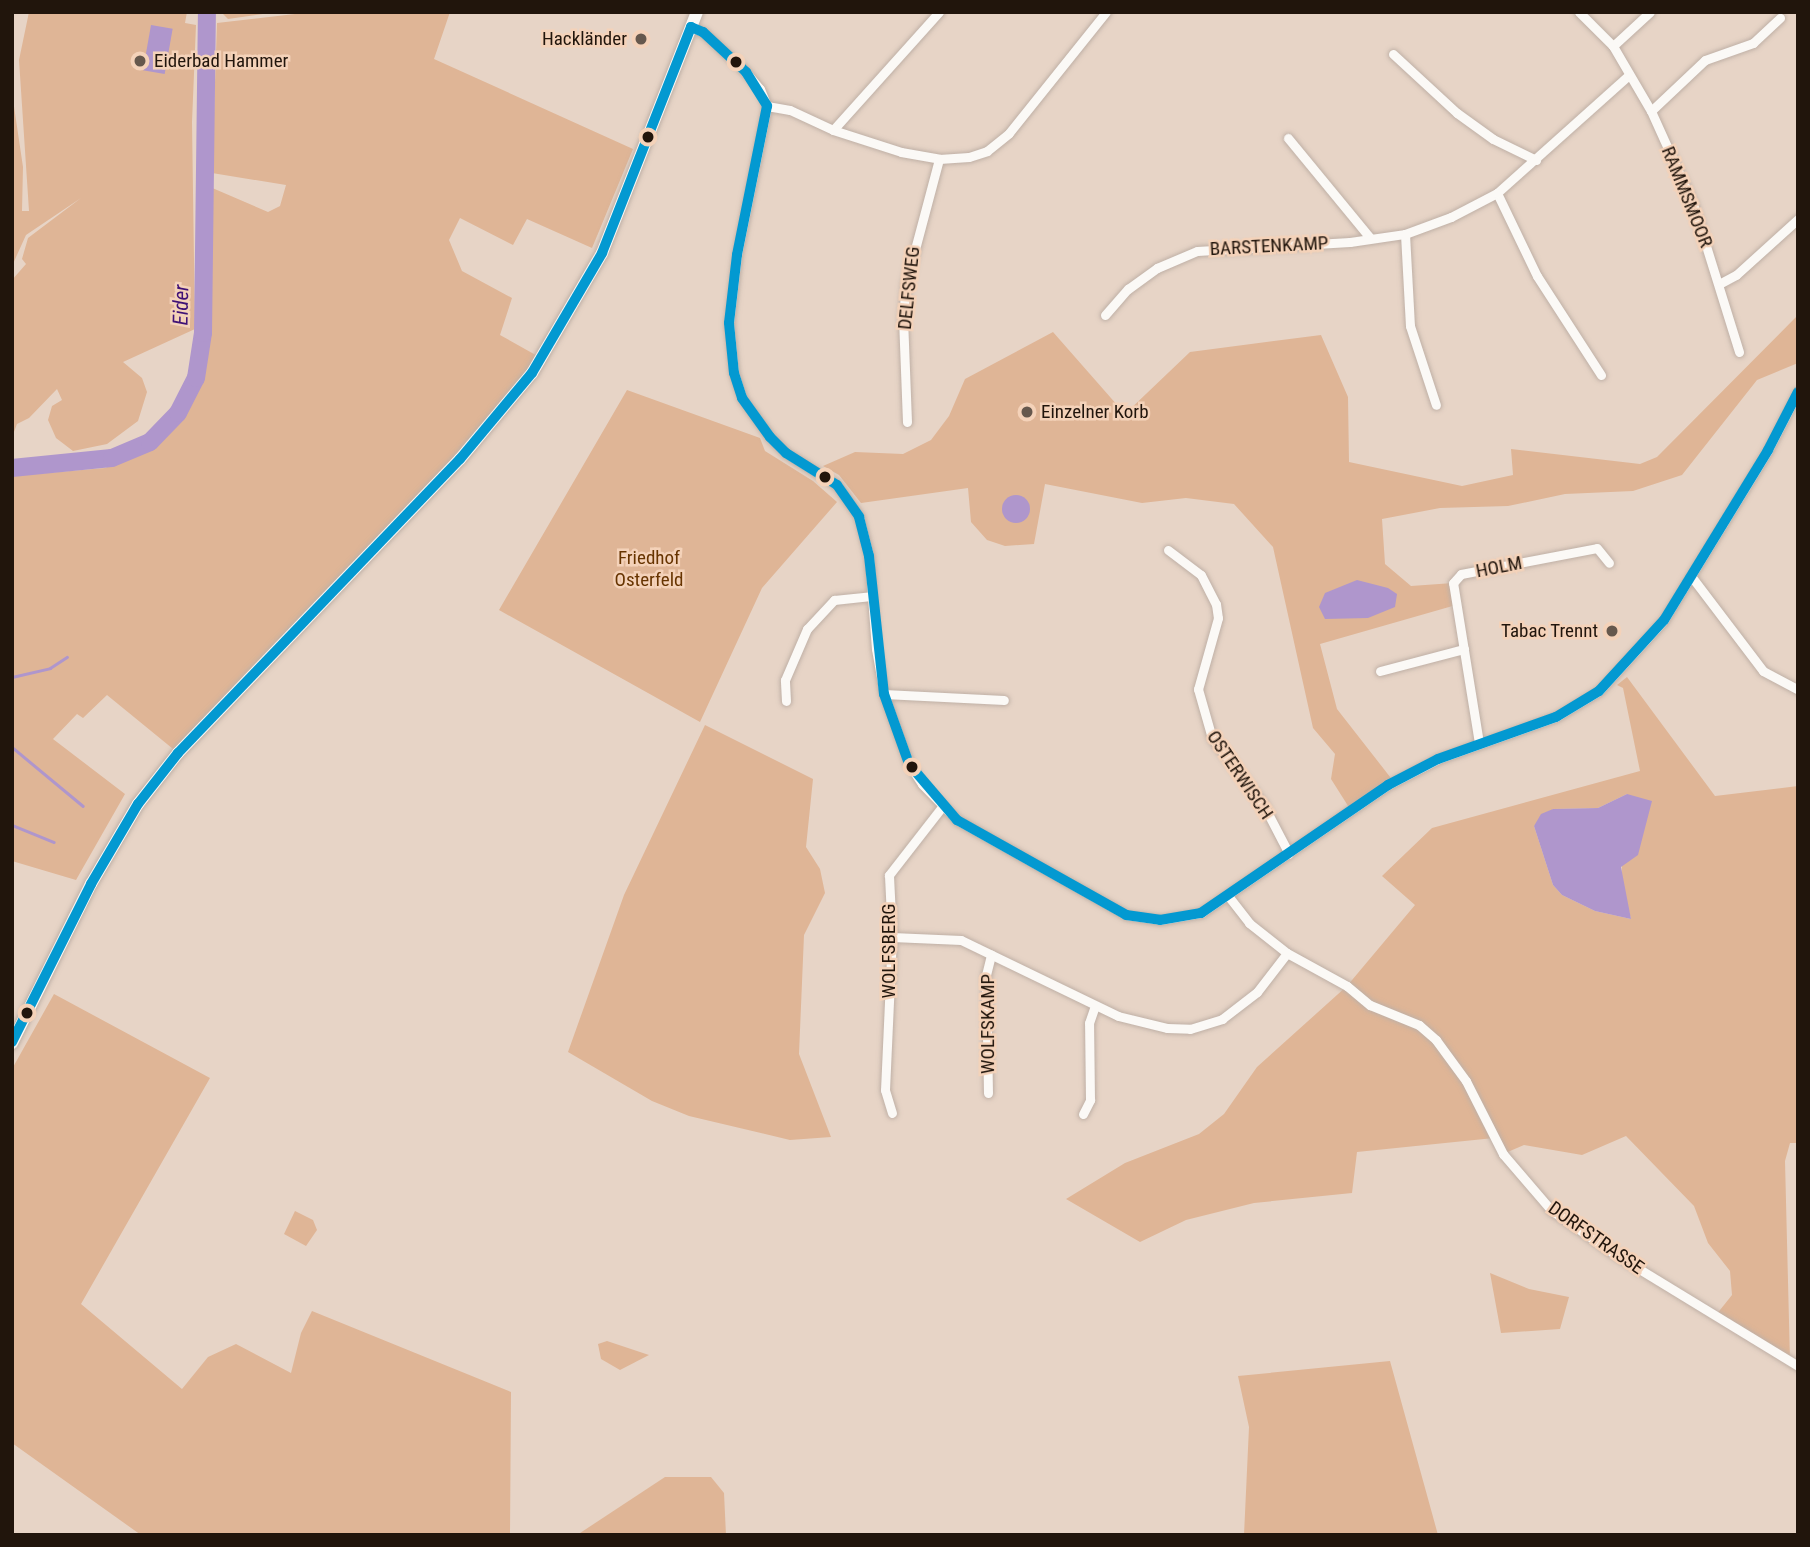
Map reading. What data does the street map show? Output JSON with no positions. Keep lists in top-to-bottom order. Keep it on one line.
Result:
{"streets":{"street":["RAMMSMOOR","BARSTENKAMP","DELFSWEG","HOLM","OSTERWISCH","WOLFSBERG","WOLFSKAMP","DORFSTRASSE"]},"crossings":[["RAMMSMOOR","BARSTENKAMP"],["WOLFSBERG","WOLFSKAMP"],["WOLFSKAMP","DORFSTRASSE"]],"water":["Eider"],"parks":["Friedhof Osterfeld"],"places":["Hackländer","Eiderbad Hammer","Einzelner Korb","Tabac Trennt"]}
